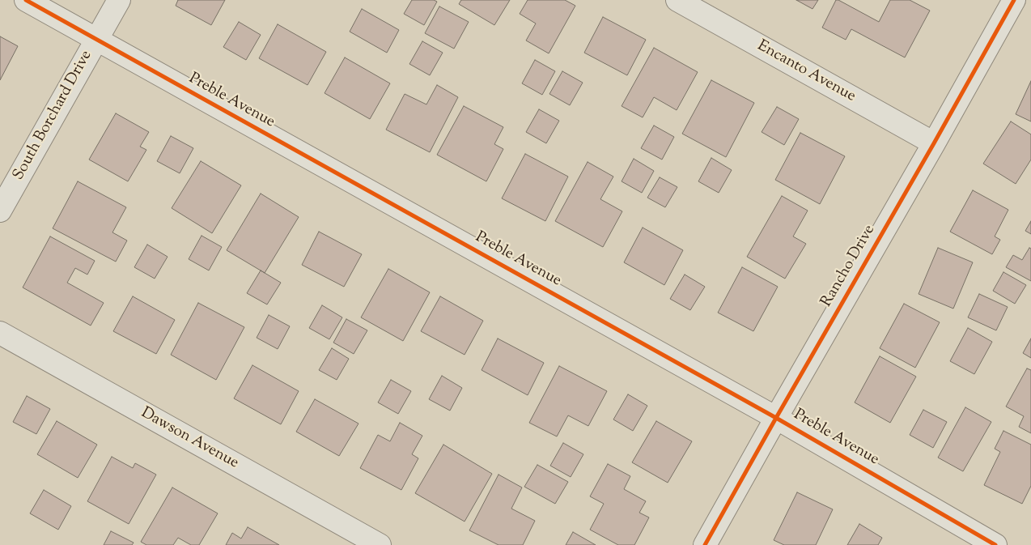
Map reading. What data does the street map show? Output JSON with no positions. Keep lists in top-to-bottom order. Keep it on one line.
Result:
{"streets":{"street":["Encanto Avenue","Preble Avenue","South Borchard Drive","Rancho Drive","Dawson Avenue"]},"crossings":[["Encanto Avenue","Rancho Drive"],["Preble Avenue","South Borchard Drive"],["Preble Avenue","Rancho Drive"]]}
